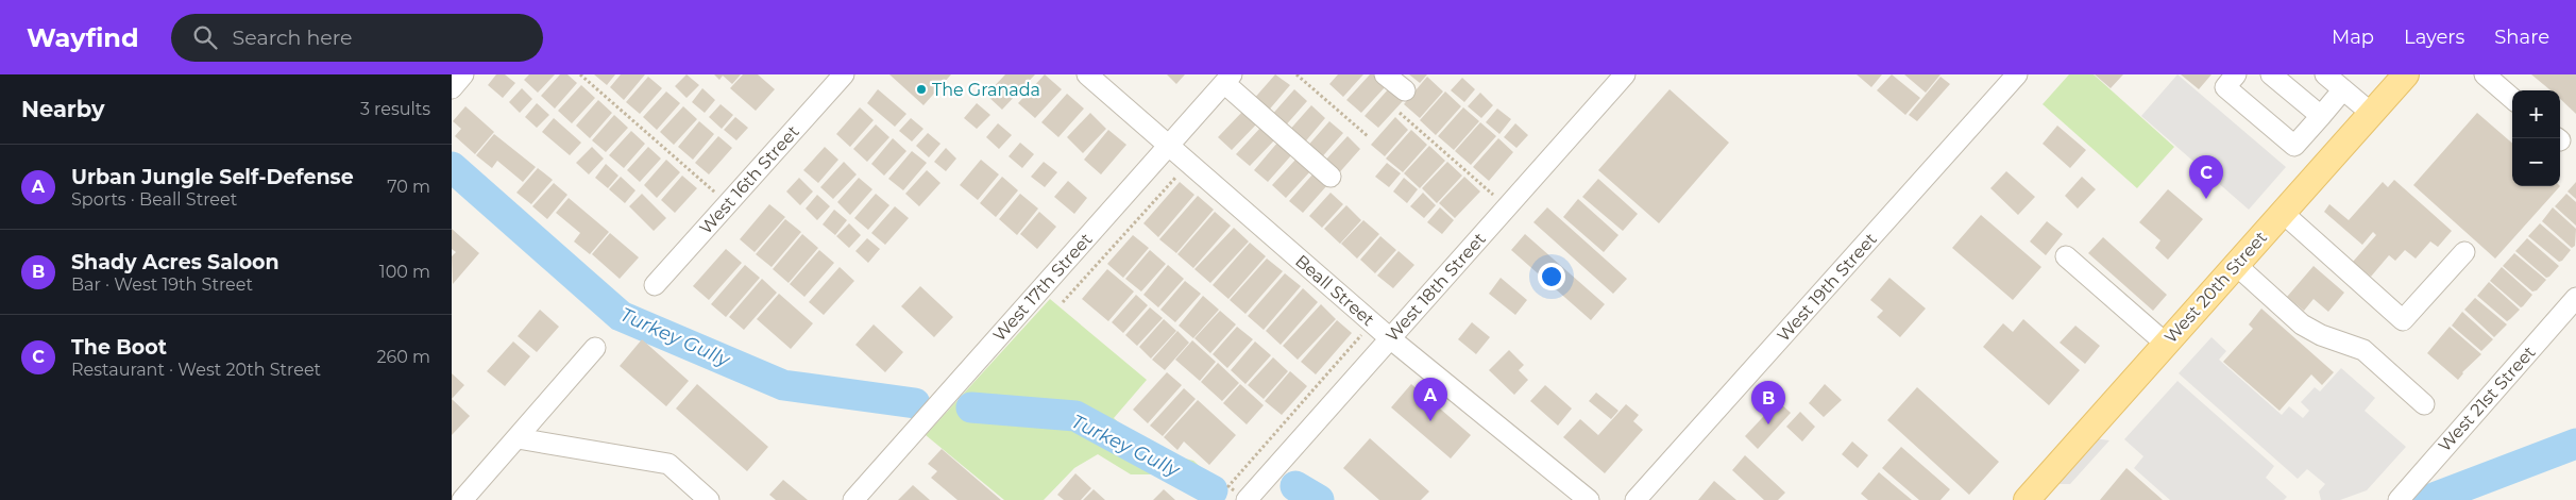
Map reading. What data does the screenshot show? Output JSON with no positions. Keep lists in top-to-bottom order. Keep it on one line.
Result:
{"streets":{"main road":["West 20th Street"],"street":["West 16th Street","West 17th Street","West 18th Street","West 19th Street","Beall Street","West 21st Street"]},"crossings":[["West 17th Street","Beall Street"],["West 18th Street","Beall Street"]],"water":["Turkey Gully"],"places":["The Granada"],"page":{"header":"Wayfind","search":"Search here","nav":["Map","Layers","Share"],"heading":["Nearby","3 results"],"map_buttons":["+","−"],"list":[{"mark":"A","name":"Urban Jungle Self-Defense","note":"Sports · Beall Street","value":"70 m"},{"mark":"B","name":"Shady Acres Saloon","note":"Bar · West 19th Street","value":"100 m"},{"mark":"C","name":"The Boot","note":"Restaurant · West 20th Street","value":"260 m"}],"pins":["C","A","B"]}}
